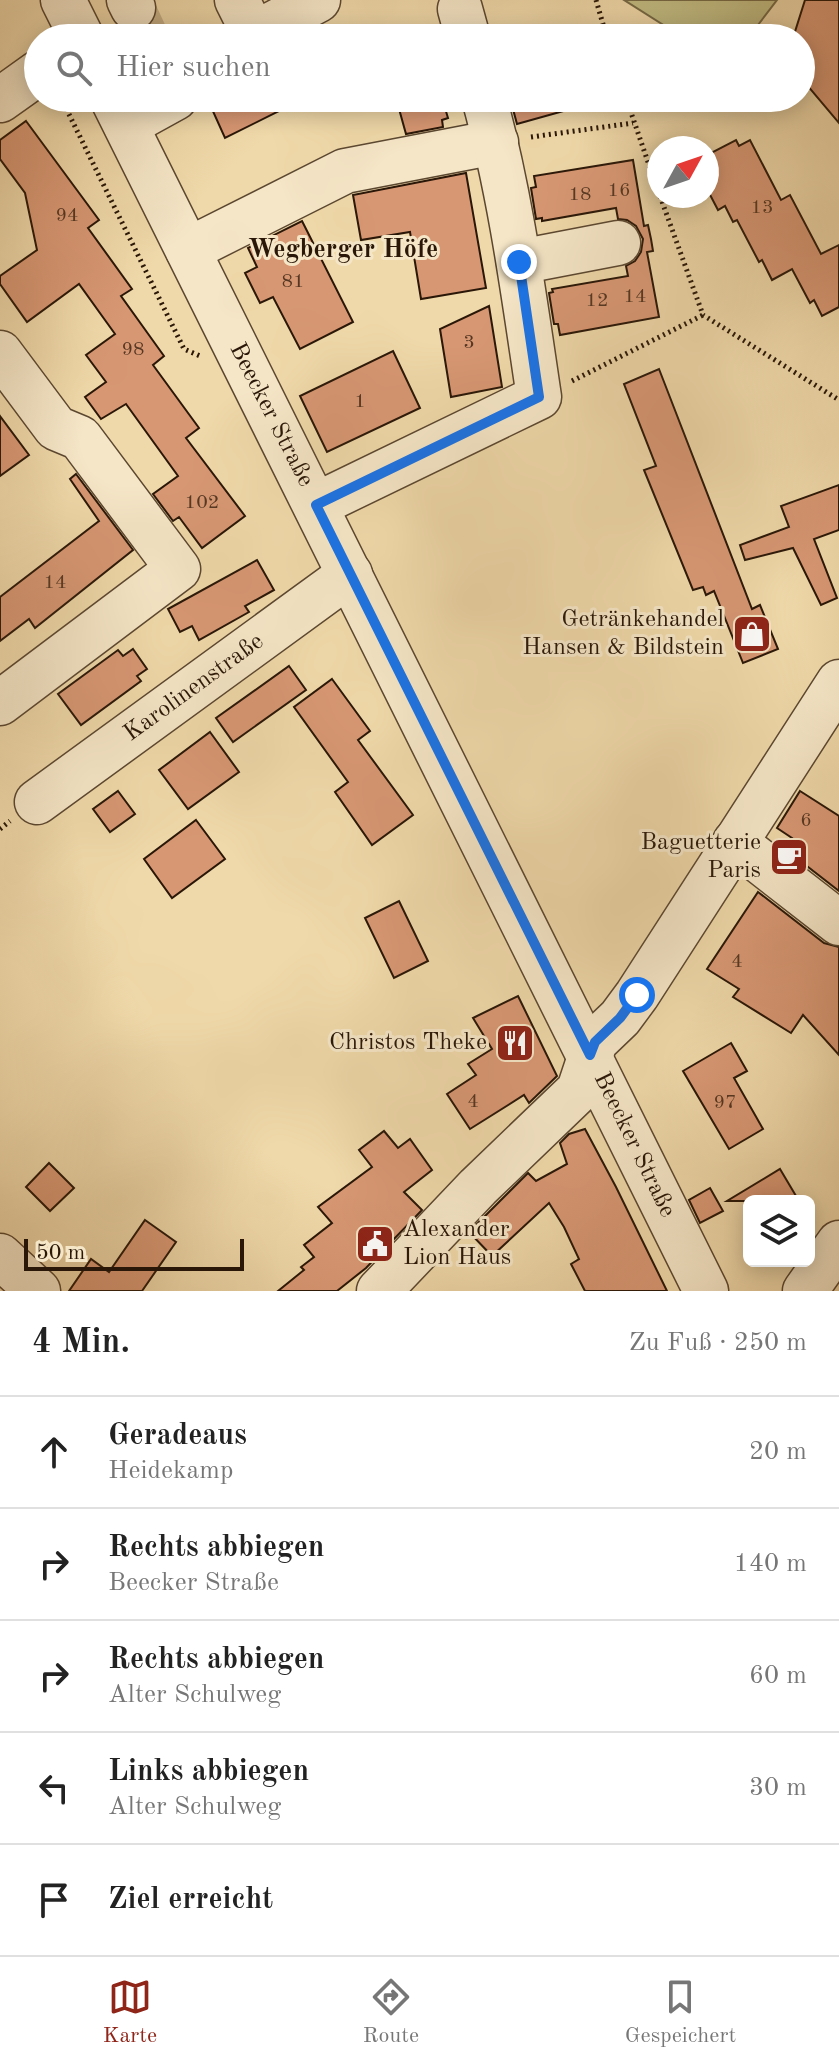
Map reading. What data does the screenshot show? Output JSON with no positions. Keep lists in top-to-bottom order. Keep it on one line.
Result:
{"streets":{"street":["Beecker Straße","Karolinenstraße"]},"crossings":[["Beecker Straße","Karolinenstraße"]],"districts":["Wegberger Höfe"],"places":{"shop":["Getränkehandel Hansen & Bildstein"],"cafe":["Baguetterie Paris"],"restaurant":["Christos Theke"],"public building":["Alexander Lion Haus"]},"house_numbers":["16","18","13","94","81","14","12","3","98","1","102","14","6","4","4","97"],"scale_bar":"50 m","north":"top right","page":{"search":"Hier suchen","scale":"50 m","heading":["4 Min.","Zu Fuß · 250 m"],"list":[["Geradeaus","Heidekamp","20 m"],["Rechts abbiegen","Beecker Straße","140 m"],["Rechts abbiegen","Alter Schulweg","60 m"],["Links abbiegen","Alter Schulweg","30 m"],"Ziel erreicht"],"nav":["Karte","Route","Gespeichert"]}}
